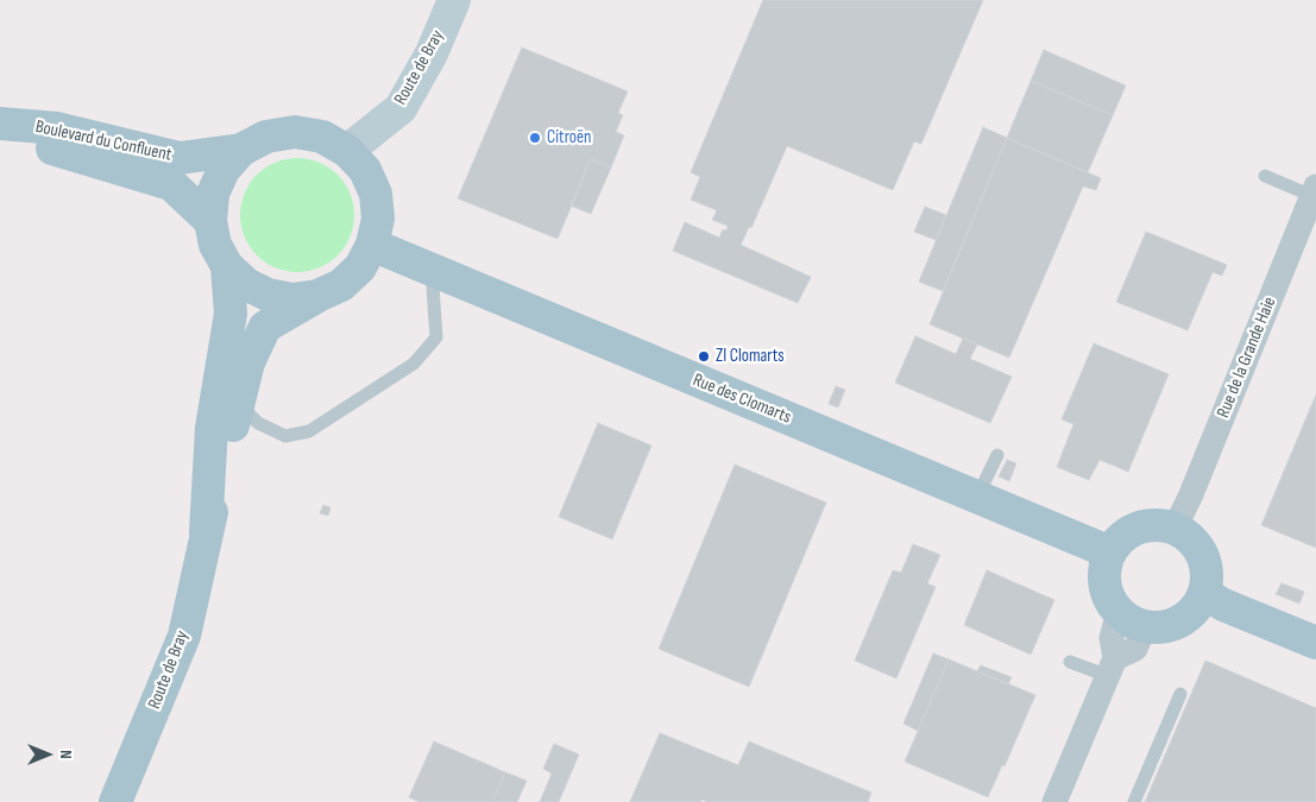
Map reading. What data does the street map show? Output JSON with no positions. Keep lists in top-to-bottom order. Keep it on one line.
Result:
{"streets":{"main road":["Route de Bray","Boulevard du Confluent","Rue des Clomarts"],"street":["Rue de la Grande Haie"]},"crossings":[["Route de Bray","Boulevard du Confluent"],["Route de Bray","Rue des Clomarts"],["Boulevard du Confluent","Rue des Clomarts"],["Rue de la Grande Haie","Rue des Clomarts"]],"places":["Citroën","ZI Clomarts"],"north":"right"}
